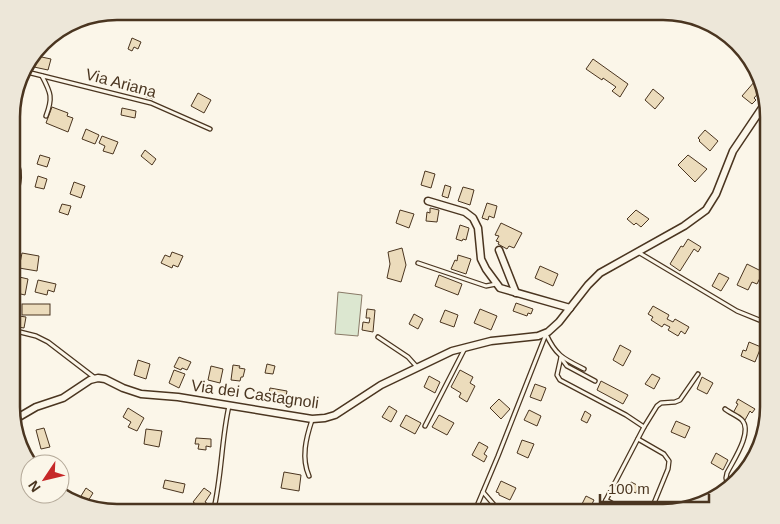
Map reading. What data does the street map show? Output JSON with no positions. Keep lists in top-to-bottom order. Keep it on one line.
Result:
{"streets":{"street":["Via dei Castagnoli"],"lane":["Via Ariana"]},"scale_bar":"100 m","north":"bottom left"}
